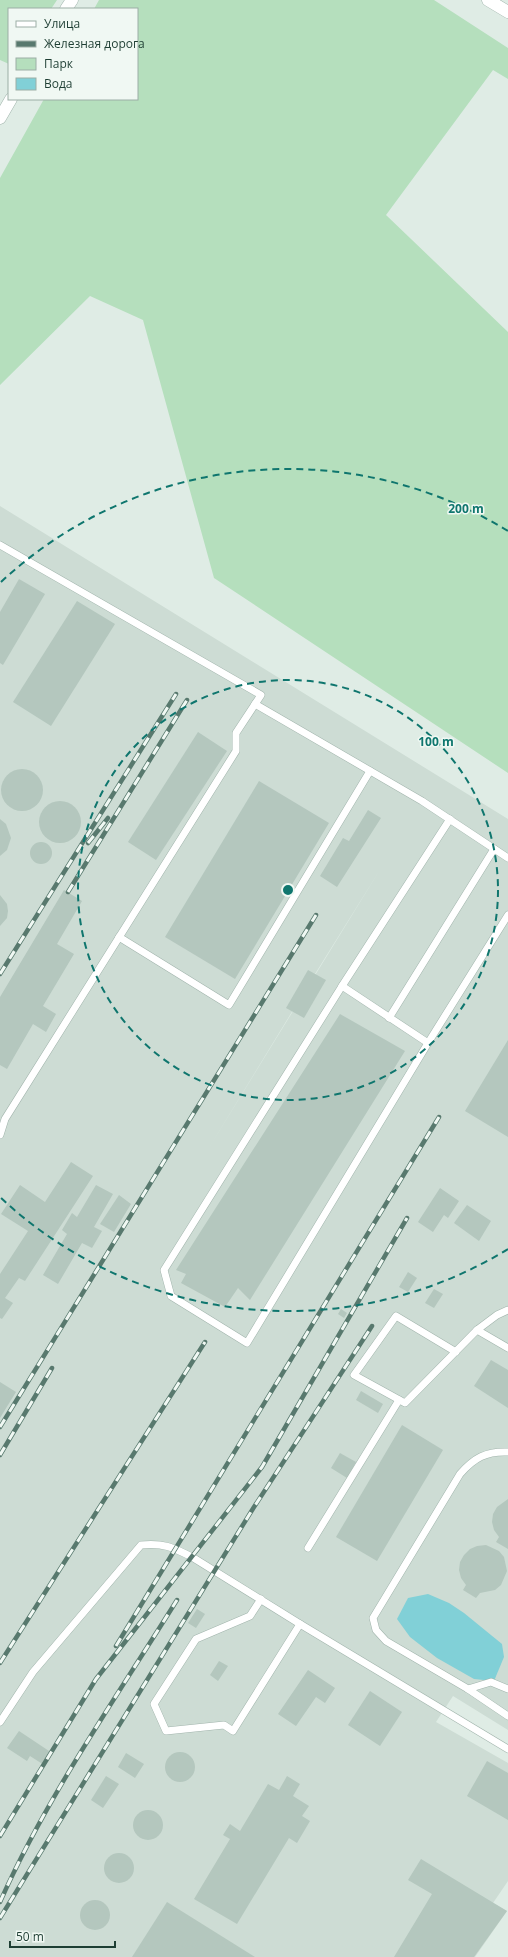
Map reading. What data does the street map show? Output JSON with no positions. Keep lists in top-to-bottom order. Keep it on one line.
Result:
{"legend":["Улица","Железная дорога","Парк","Вода"],"scale_bar":"50 m","rings":["200 m","100 m"]}
